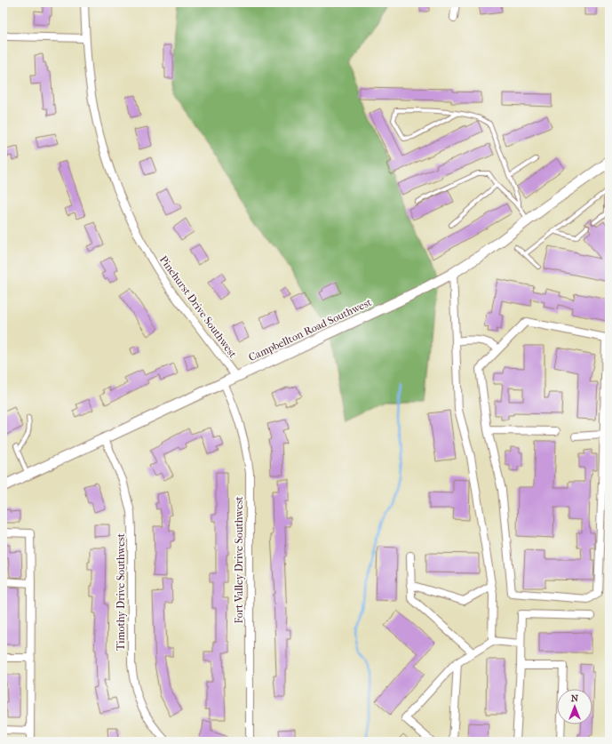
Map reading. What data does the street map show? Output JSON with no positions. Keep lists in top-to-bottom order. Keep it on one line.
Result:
{"streets":{"main road":["Campbellton Road Southwest"],"street":["Pinehurst Drive Southwest","Fort Valley Drive Southwest","Timothy Drive Southwest"]},"crossings":[["Pinehurst Drive Southwest","Campbellton Road Southwest"],["Campbellton Road Southwest","Fort Valley Drive Southwest"],["Campbellton Road Southwest","Timothy Drive Southwest"]],"north":"top"}
